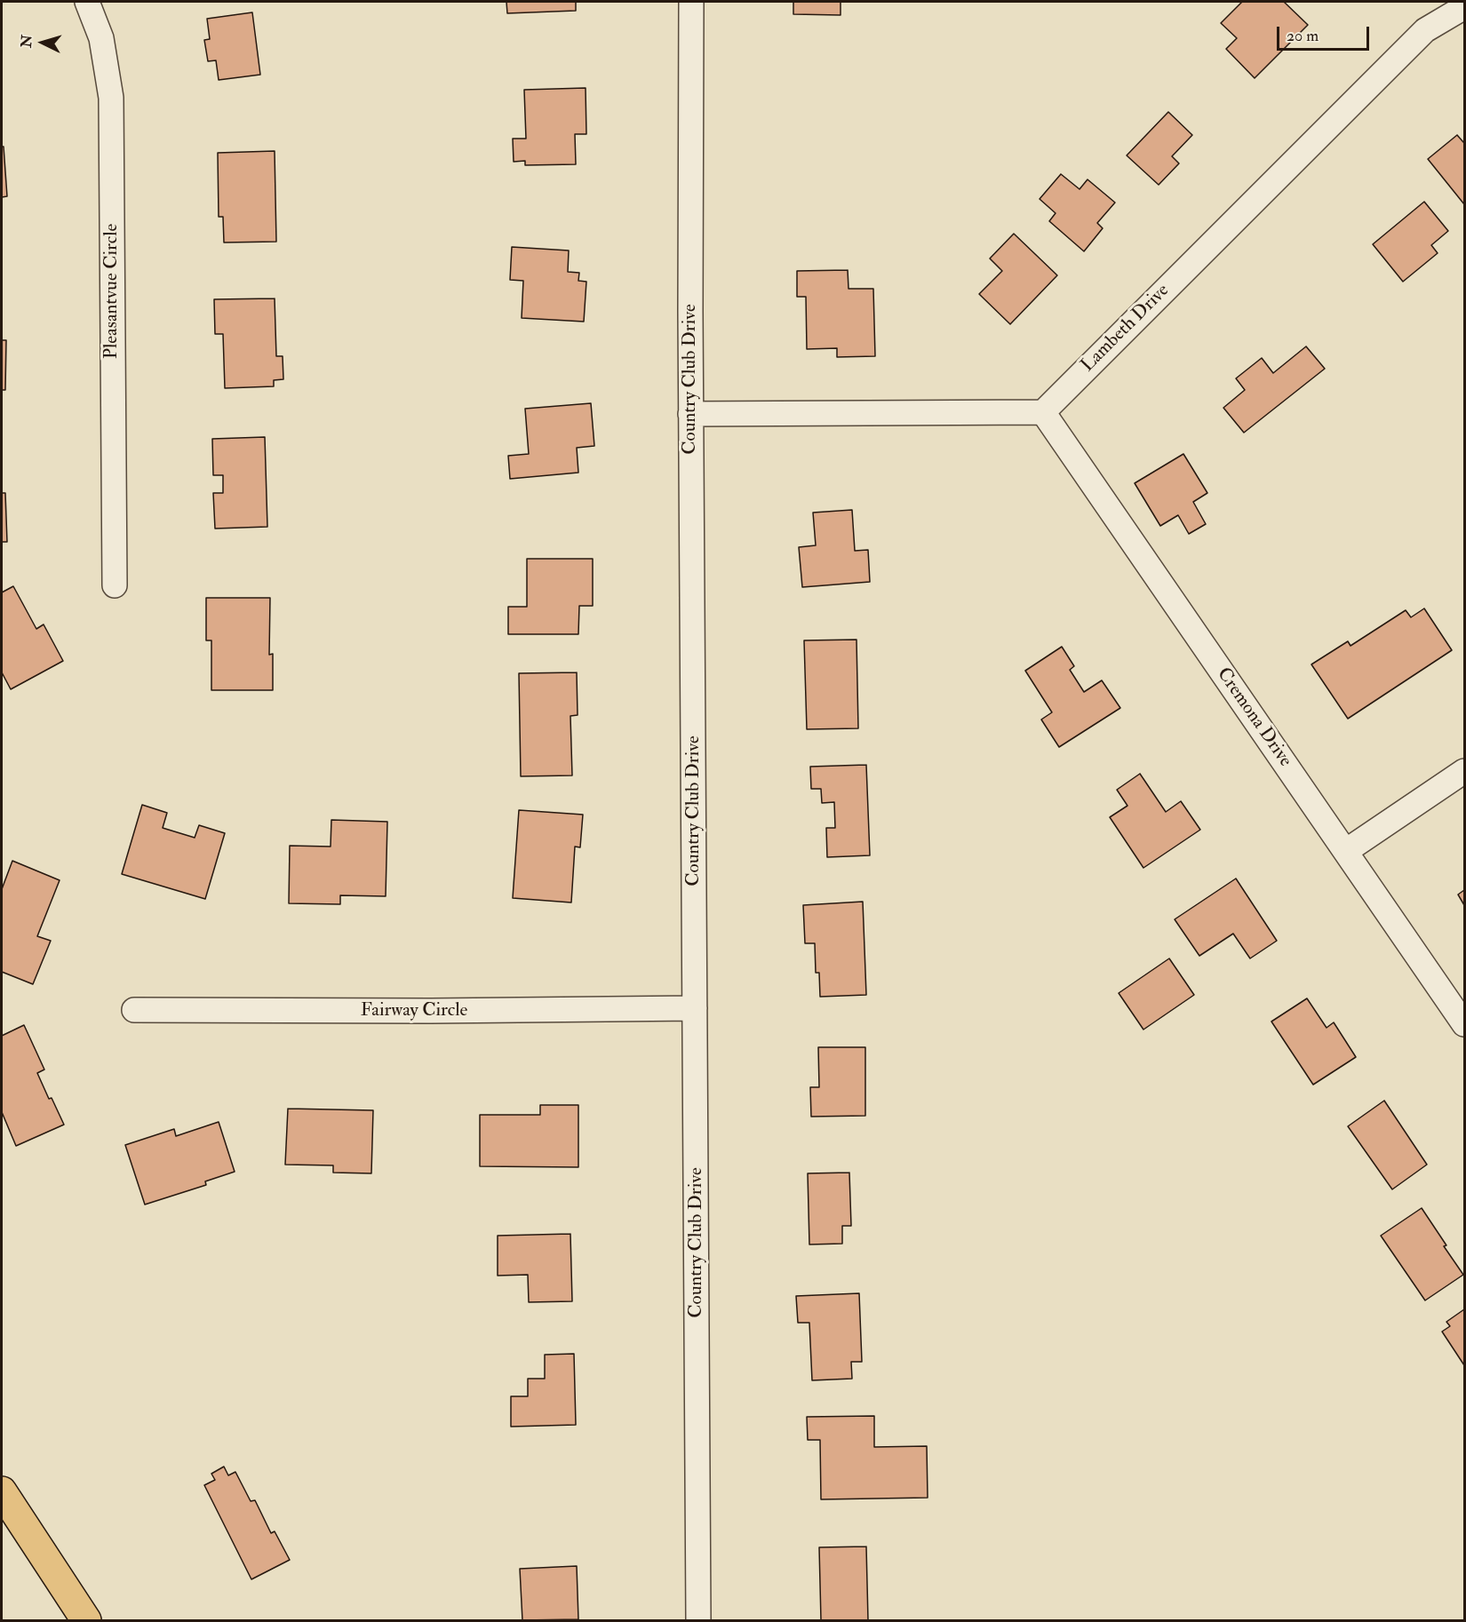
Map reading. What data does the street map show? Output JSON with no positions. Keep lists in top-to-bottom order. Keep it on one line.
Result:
{"streets":{"street":["Pleasantvue Circle","Lambeth Drive","Country Club Drive","Cremona Drive","Fairway Circle"]},"crossings":[["Lambeth Drive","Cremona Drive"],["Country Club Drive","Fairway Circle"]],"scale_bar":"20 m","north":"left"}
